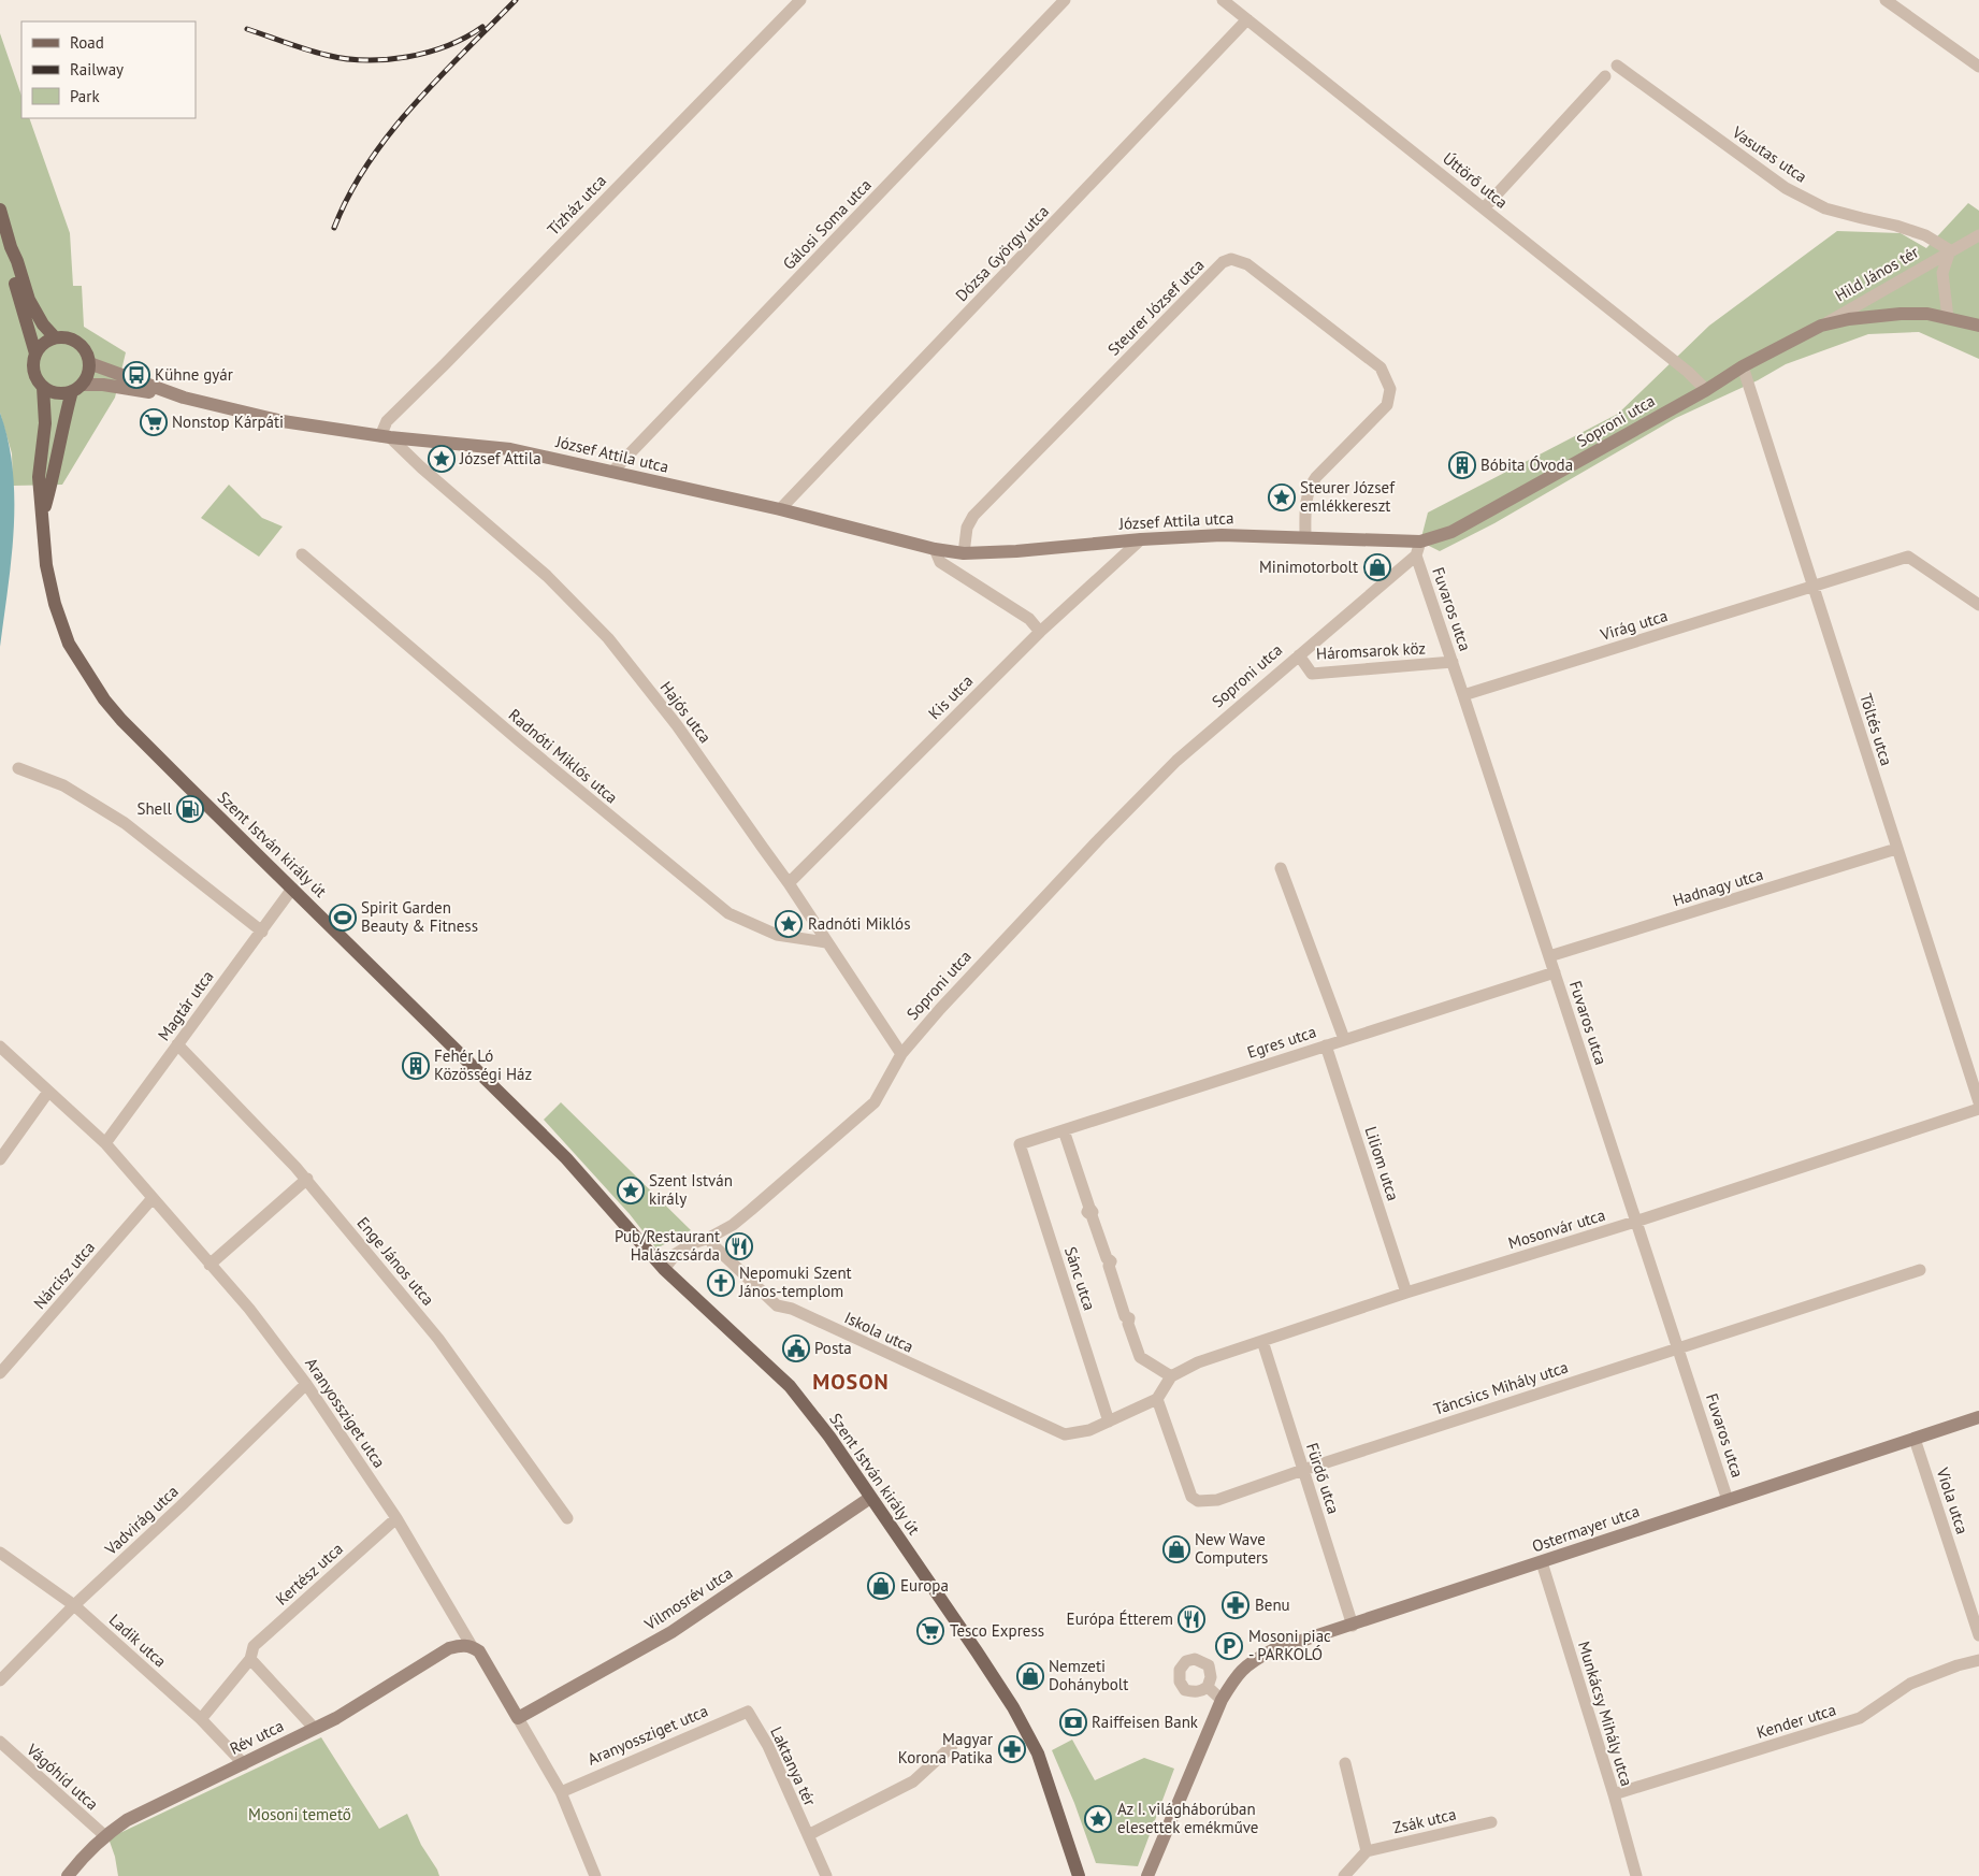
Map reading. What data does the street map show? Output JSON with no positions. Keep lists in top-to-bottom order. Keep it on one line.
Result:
{"streets":{"main road":["Szent István király út"],"street":["Vasutas utca","Úttörő utca","Tízház utca","Gálosi Soma utca","Dózsa György utca","Hild János tér","Steurer József utca","Soproni utca","József Attila utca","Fuvaros utca","Virág utca","Háromsarok köz","Kis utca","Hajós utca","Töltés utca","Radnóti Miklós utca","Hadnagy utca","Magtár utca","Egres utca","Liliom utca","Mosonvár utca","Enge János utca","Nárcisz utca","Sánc utca","Iskola utca","Táncsics Mihály utca","Aranyossziget utca","Fürdő utca","Viola utca","Vadvirág utca","Ostermayer utca","Kertész utca","Vilmosrév utca","Ladik utca","Munkácsy Mihály utca","Kender utca","Rév utca","Laktanya tér","Vágóhíd utca","Zsák utca"]},"crossings":[["Vasutas utca","Hild János tér"],["Úttörő utca","Dózsa György utca"],["Úttörő utca","Soproni utca"],["Tízház utca","József Attila utca"],["Tízház utca","Hajós utca"],["Gálosi Soma utca","József Attila utca"],["Dózsa György utca","József Attila utca"],["Hild János tér","Soproni utca"],["Steurer József utca","József Attila utca"],["Soproni utca","József Attila utca"],["Soproni utca","Fuvaros utca"],["Soproni utca","Háromsarok köz"],["Soproni utca","Hajós utca"],["Soproni utca","Töltés utca"],["Soproni utca","Szent István király út"],["Soproni utca","Iskola utca"],["József Attila utca","Kis utca"],["József Attila utca","Hajós utca"],["József Attila utca","Szent István király út"],["Fuvaros utca","Virág utca"],["Fuvaros utca","Háromsarok köz"],["Fuvaros utca","Hadnagy utca"],["Fuvaros utca","Egres utca"],["Fuvaros utca","Mosonvár utca"],["Fuvaros utca","Táncsics Mihály utca"],["Fuvaros utca","Ostermayer utca"],["Virág utca","Töltés utca"],["Kis utca","Hajós utca"],["Hajós utca","Radnóti Miklós utca"],["Töltés utca","Hadnagy utca"],["Szent István király út","Magtár utca"],["Szent István király út","Vilmosrév utca"],["Magtár utca","Enge János utca"],["Magtár utca","Aranyossziget utca"],["Egres utca","Liliom utca"],["Egres utca","Sánc utca"],["Liliom utca","Mosonvár utca"],["Mosonvár utca","Iskola utca"],["Mosonvár utca","Táncsics Mihály utca"],["Mosonvár utca","Fürdő utca"],["Nárcisz utca","Aranyossziget utca"],["Sánc utca","Iskola utca"],["Iskola utca","Táncsics Mihály utca"],["Táncsics Mihály utca","Fürdő utca"],["Aranyossziget utca","Vadvirág utca"],["Aranyossziget utca","Kertész utca"],["Aranyossziget utca","Vilmosrév utca"],["Aranyossziget utca","Rév utca"],["Aranyossziget utca","Laktanya tér"],["Fürdő utca","Ostermayer utca"],["Viola utca","Ostermayer utca"],["Vadvirág utca","Ladik utca"],["Ostermayer utca","Munkácsy Mihály utca"],["Kertész utca","Ladik utca"],["Ladik utca","Rév utca"],["Munkácsy Mihály utca","Kender utca"],["Rév utca","Vágóhíd utca"]],"districts":["MOSON"],"parks":["Mosoni temető"],"places":{"bus stop":["Kühne gyár"],"supermarket":["Nonstop Kárpáti","Tesco Express"],"place":["József Attila","Steurer József emlékkereszt","Radnóti Miklós","Szent István király","Az I. világháborúban elesettek emékműve"],"building":["Bóbita Óvoda","Fehér Ló Közösségi Ház"],"shop":["Minimotorbolt","New Wave Computers","Europa","Nemzeti Dohánybolt"],"fuel station":["Shell"],"sports":["Spirit Garden Beauty & Fitness"],"restaurant":["Pub/Restaurant Halászcsárda","Európa Étterem"],"church":["Nepomuki Szent János-templom"],"public building":["Posta"],"pharmacy":["Benu","Magyar Korona Patika"],"parking":["Mosoni piac - PARKOLÓ"],"bank":["Raiffeisen Bank"]},"legend":["Road","Railway","Park"]}
